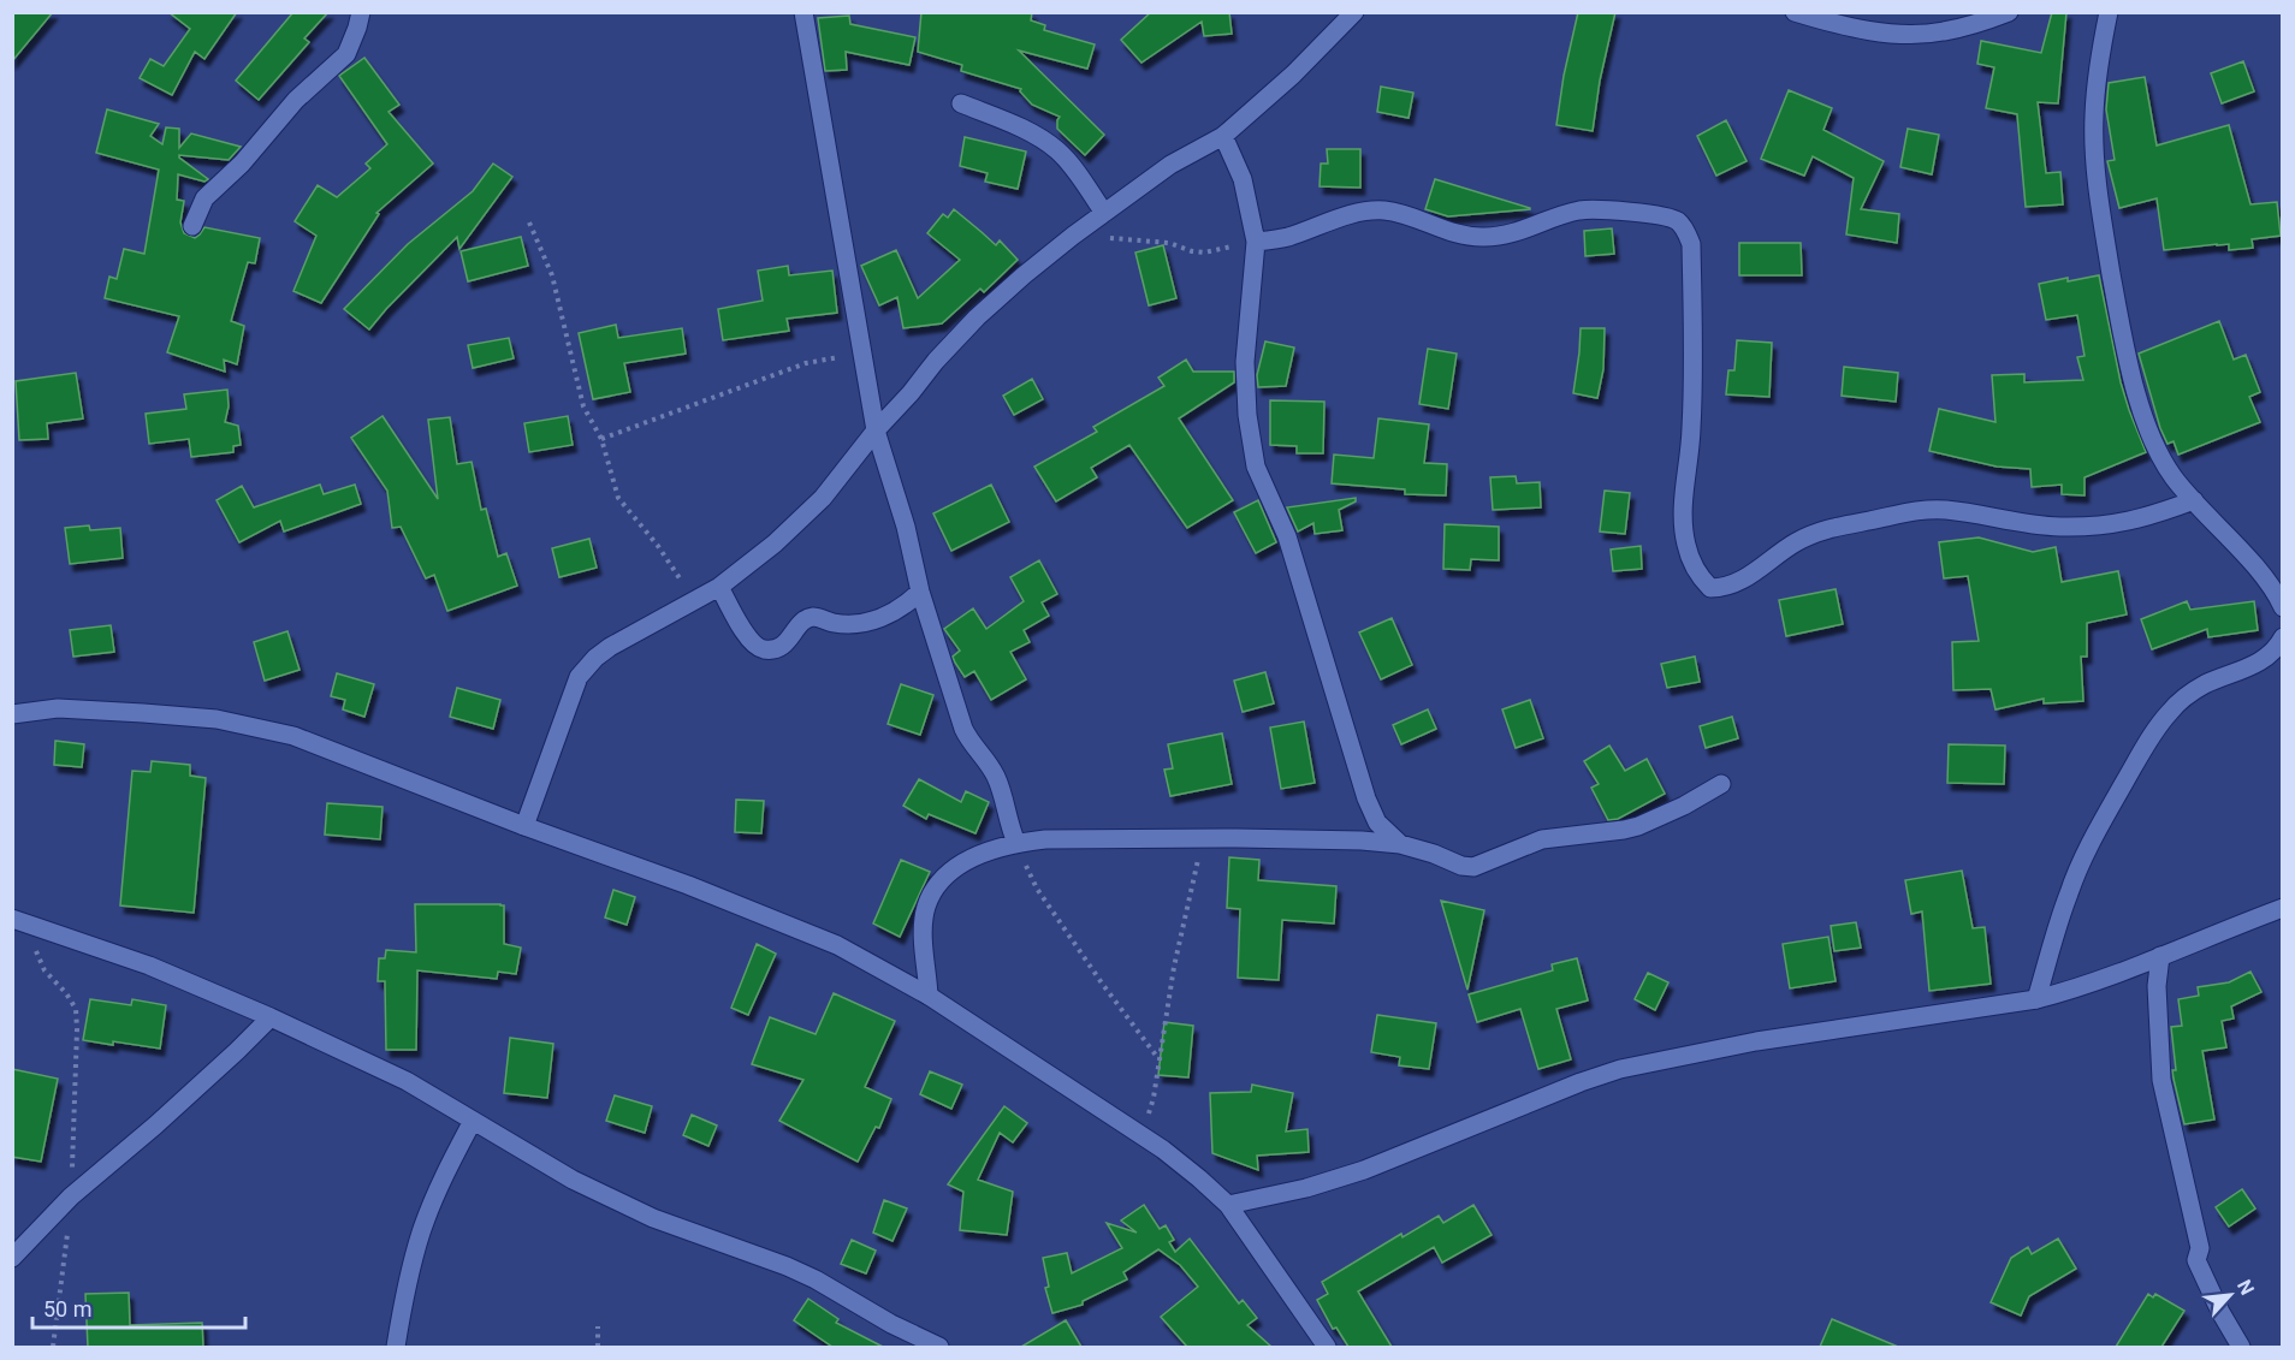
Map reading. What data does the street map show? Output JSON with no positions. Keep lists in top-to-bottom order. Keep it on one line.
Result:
{"scale_bar":"50 m","north":"top right"}
